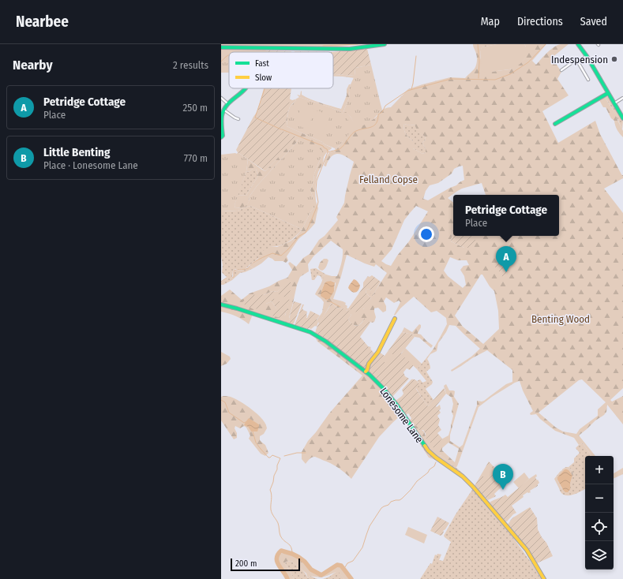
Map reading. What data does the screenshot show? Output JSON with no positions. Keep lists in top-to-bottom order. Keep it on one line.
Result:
{"streets":{"street":["Lonesome Lane"]},"parks":["Felland Copse","Benting Wood"],"places":["Indespension"],"legend":["Fast","Slow"],"scale_bar":"200 m","page":{"header":"Nearbee","nav":["Map","Directions","Saved"],"heading":["Nearby","2 results"],"list":[{"mark":"A","name":"Petridge Cottage","note":"Place","value":"250 m"},{"mark":"B","name":"Little Benting","note":"Place · Lonesome Lane","value":"770 m"}],"popup":["Petridge Cottage","Place"],"pins":["A","B"],"map_buttons":["+","−"],"scale":"200 m"}}
